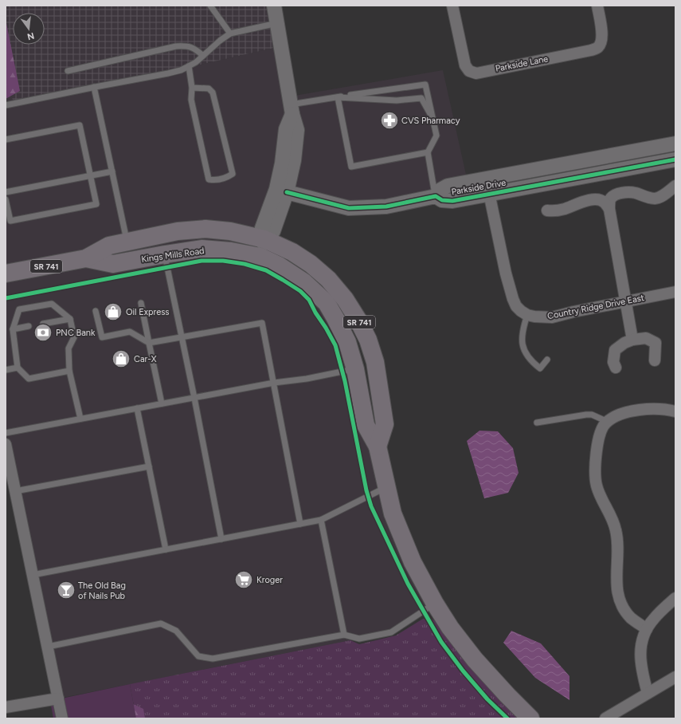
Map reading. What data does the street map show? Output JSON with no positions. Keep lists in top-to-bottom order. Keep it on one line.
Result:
{"streets":{"main road":["Kings Mills Road","SR 741"],"street":["Parkside Lane","Parkside Drive","Country Ridge Drive East"]},"crossings":[["Kings Mills Road","SR 741"]],"places":{"pharmacy":["CVS Pharmacy"],"shop":["Oil Express","Car-X"],"bank":["PNC Bank"],"supermarket":["Kroger"],"bar":["The Old Bag of Nails Pub"]},"north":"bottom"}
